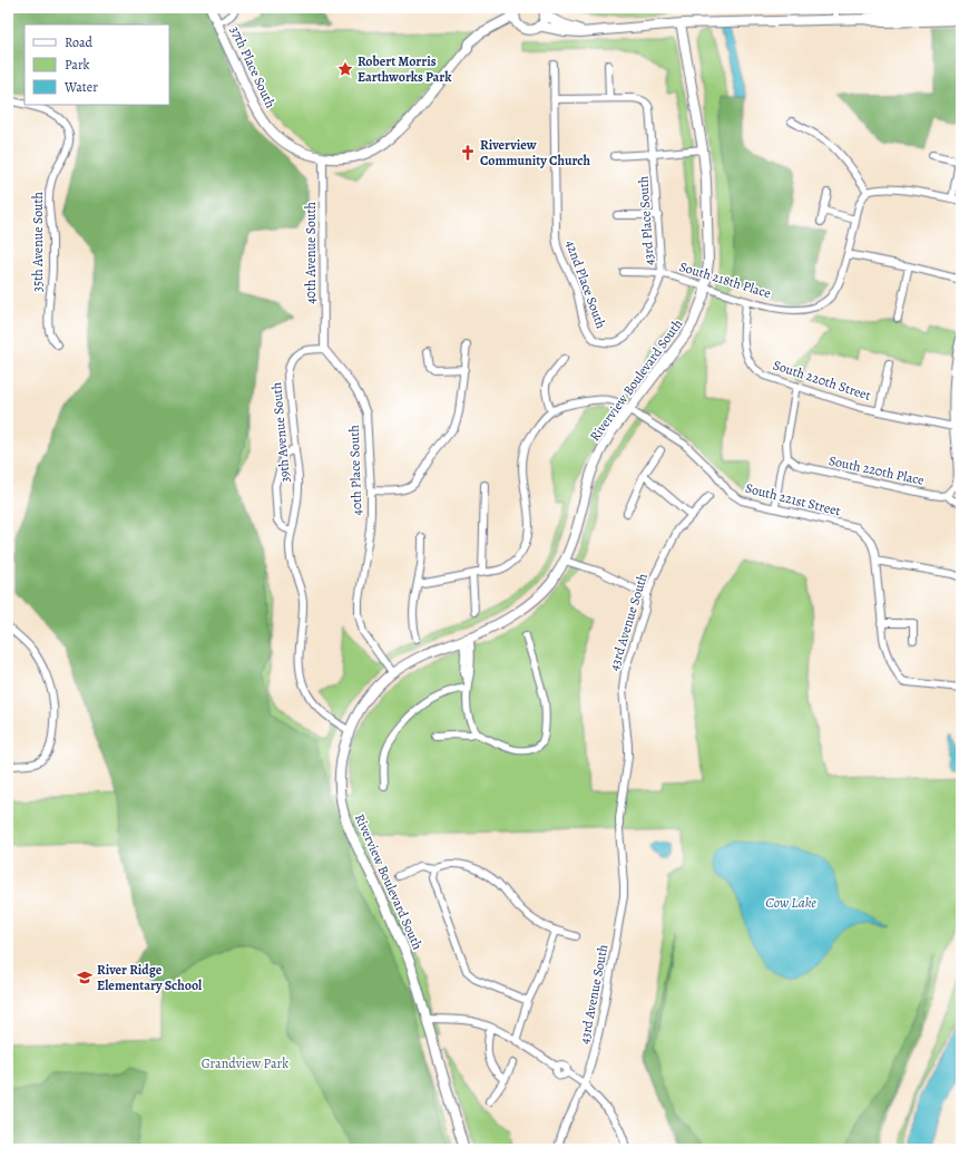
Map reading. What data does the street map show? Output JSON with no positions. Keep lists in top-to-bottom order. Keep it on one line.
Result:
{"streets":{"street":["37th Place South","43rd Place South","35th Avenue South","40th Avenue South","South 218th Place","42nd Place South","Riverview Boulevard South","South 220th Street","39th Avenue South","40th Place South","South 220th Place","South 221st Street","43rd Avenue South"]},"crossings":[["37th Place South","40th Avenue South"],["43rd Place South","South 218th Place"],["43rd Place South","42nd Place South"],["40th Avenue South","39th Avenue South"],["40th Avenue South","40th Place South"],["South 218th Place","Riverview Boulevard South"],["South 218th Place","South 220th Street"],["Riverview Boulevard South","39th Avenue South"],["Riverview Boulevard South","40th Place South"],["Riverview Boulevard South","South 221st Street"],["39th Avenue South","40th Place South"]],"water":["Cow Lake"],"parks":["Grandview Park"],"places":{"place":["Robert Morris Earthworks Park"],"church":["Riverview Community Church"],"school or university":["River Ridge Elementary School"]},"legend":["Road","Park","Water"]}
